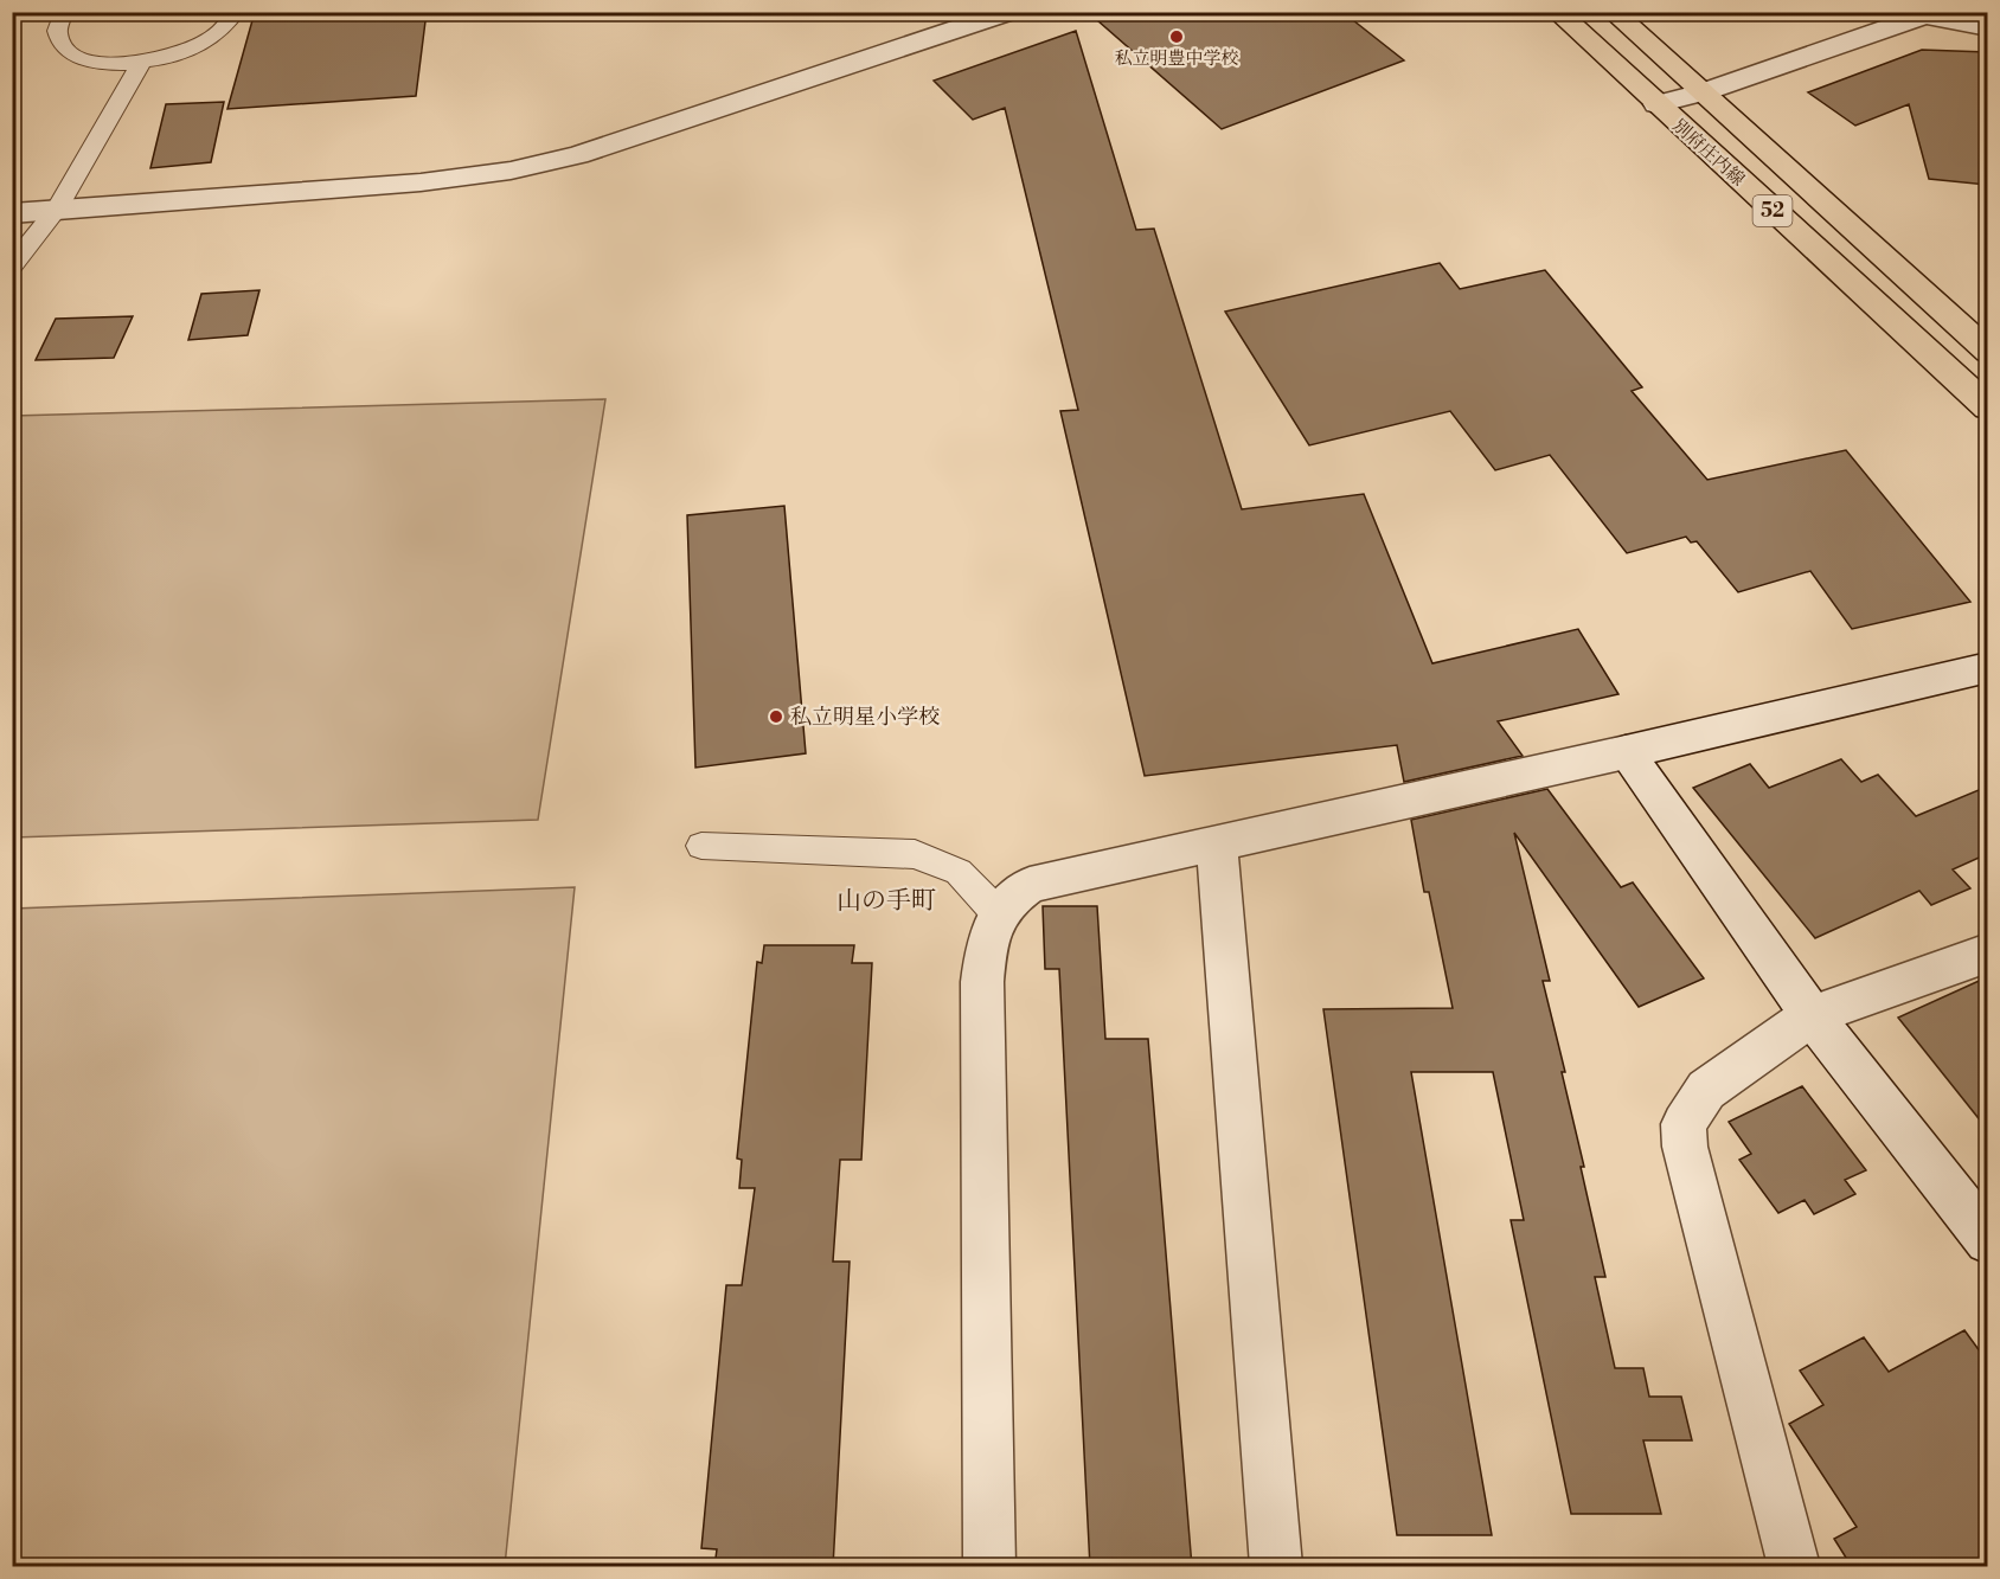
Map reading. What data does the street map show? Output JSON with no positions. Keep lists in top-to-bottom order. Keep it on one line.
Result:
{"streets":{"main road":["別府庄内線","52"]},"districts":["山の手町"],"places":["私立明豊中学校","私立明星小学校"]}
